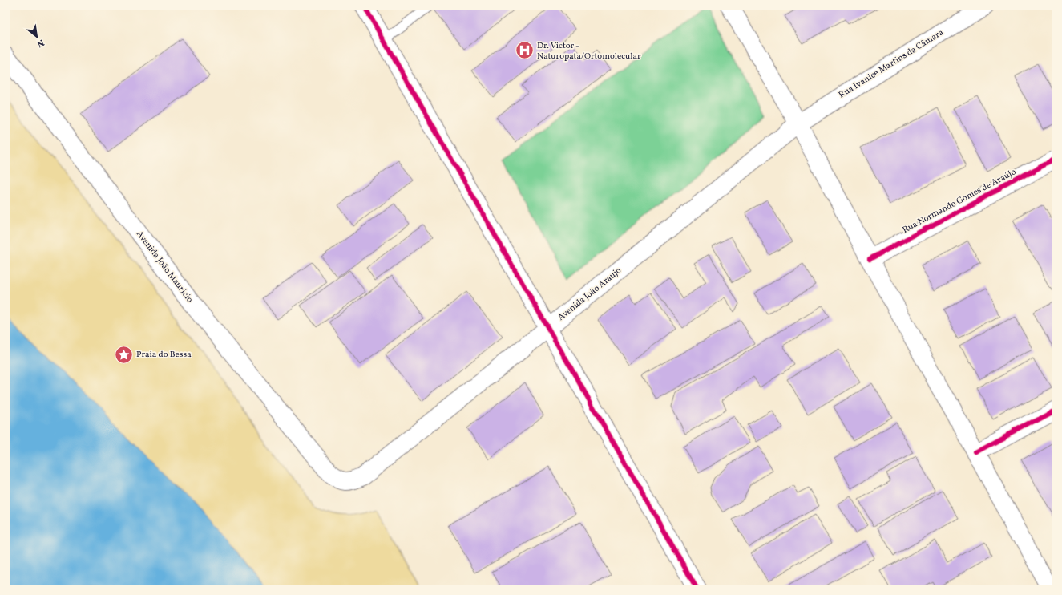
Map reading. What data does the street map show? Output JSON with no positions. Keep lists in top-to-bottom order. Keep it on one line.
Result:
{"streets":{"main road":["Rua Ivanice Martins da Câmara","Rua Normando Gomes de Araújo","Avenida João Mauricio","Avenida João Araujo"]},"crossings":[["Rua Ivanice Martins da Câmara","Avenida João Araujo"],["Avenida João Mauricio","Avenida João Araujo"]],"places":{"hospital":["Dr. Victor - Naturopata/Ortomolecular"],"place":["Praia do Bessa"]},"north":"bottom right"}
